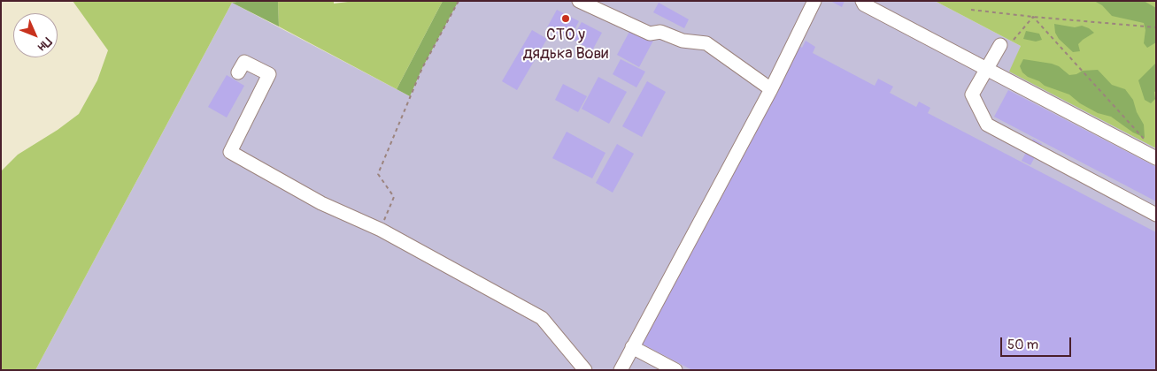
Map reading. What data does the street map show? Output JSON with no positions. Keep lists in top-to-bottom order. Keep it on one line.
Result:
{"places":["СТО у дядька Вови"],"scale_bar":"50 m","north":"bottom right"}
